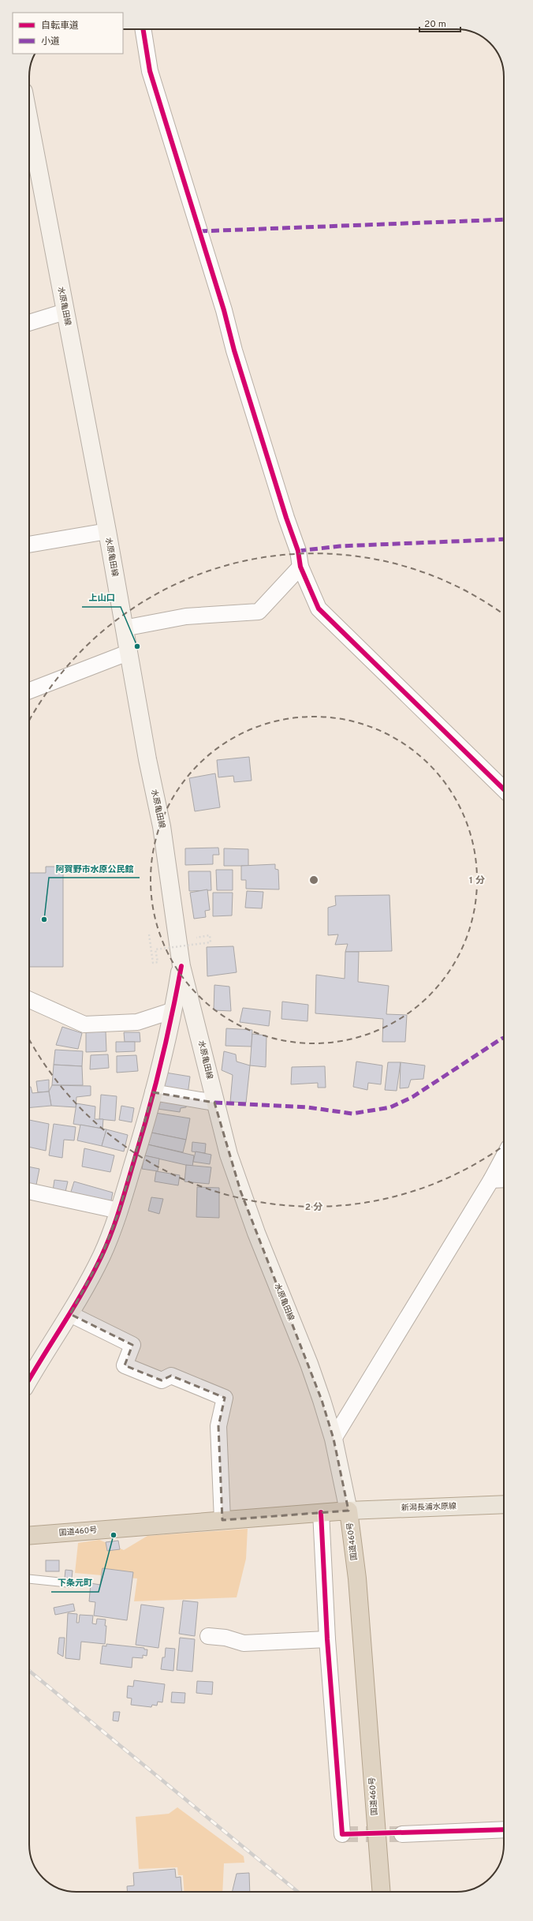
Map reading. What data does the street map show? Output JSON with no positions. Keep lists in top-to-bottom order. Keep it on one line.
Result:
{"streets":{"highway":["国道460号"],"main road":["水原亀田線","新潟長浦水原線"]},"crossings":[["水原亀田線","新潟長浦水原線"],["水原亀田線","国道460号"],["新潟長浦水原線","国道460号"]],"places":["上山口","阿賀野市水原公民館","下条元町"],"legend":["自転車道","小道"],"scale_bar":"20 m","rings":["1 分","2 分"]}
